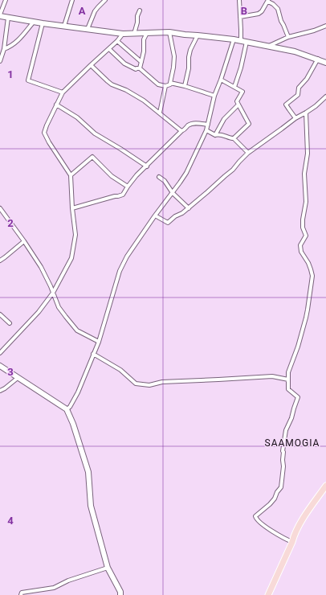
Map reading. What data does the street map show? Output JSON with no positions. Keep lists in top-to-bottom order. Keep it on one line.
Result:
{"districts":["SAAMOGIA"],"grid":{"columns":["A","B"],"rows":["1","2","3","4"]}}
